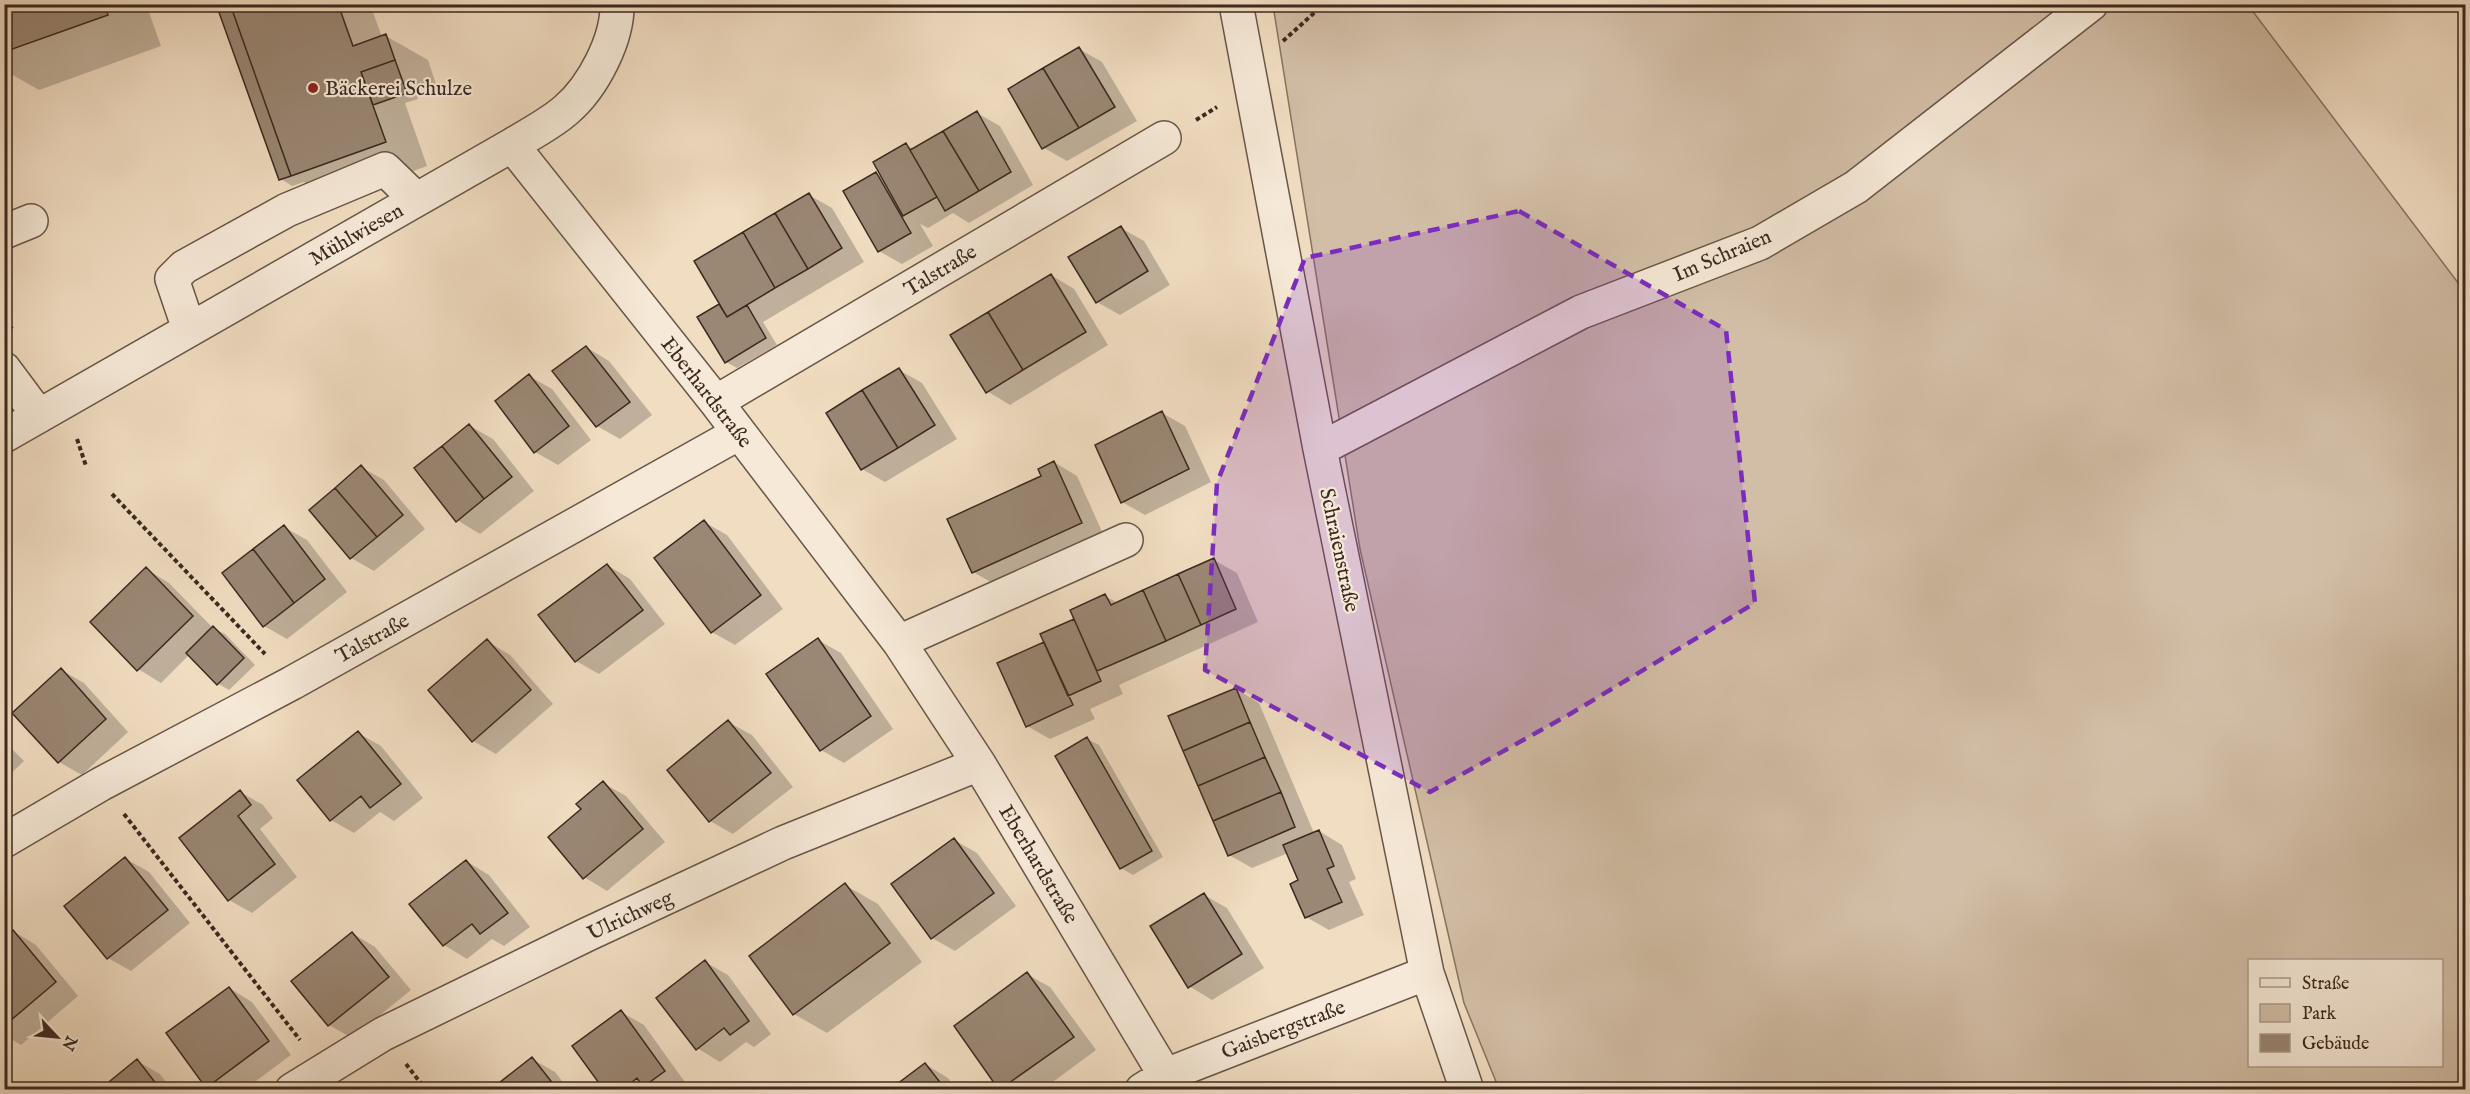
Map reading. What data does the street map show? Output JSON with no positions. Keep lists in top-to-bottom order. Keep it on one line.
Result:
{"streets":{"street":["Mühlwiesen","Im Schraien","Talstraße","Eberhardstraße","Schraienstraße","Ulrichweg","Gaisbergstraße"]},"crossings":[["Mühlwiesen","Eberhardstraße"],["Im Schraien","Schraienstraße"],["Talstraße","Eberhardstraße"],["Eberhardstraße","Ulrichweg"],["Eberhardstraße","Gaisbergstraße"],["Schraienstraße","Gaisbergstraße"]],"places":["Bäckerei Schulze"],"legend":["Straße","Park","Gebäude"],"north":"bottom right"}
